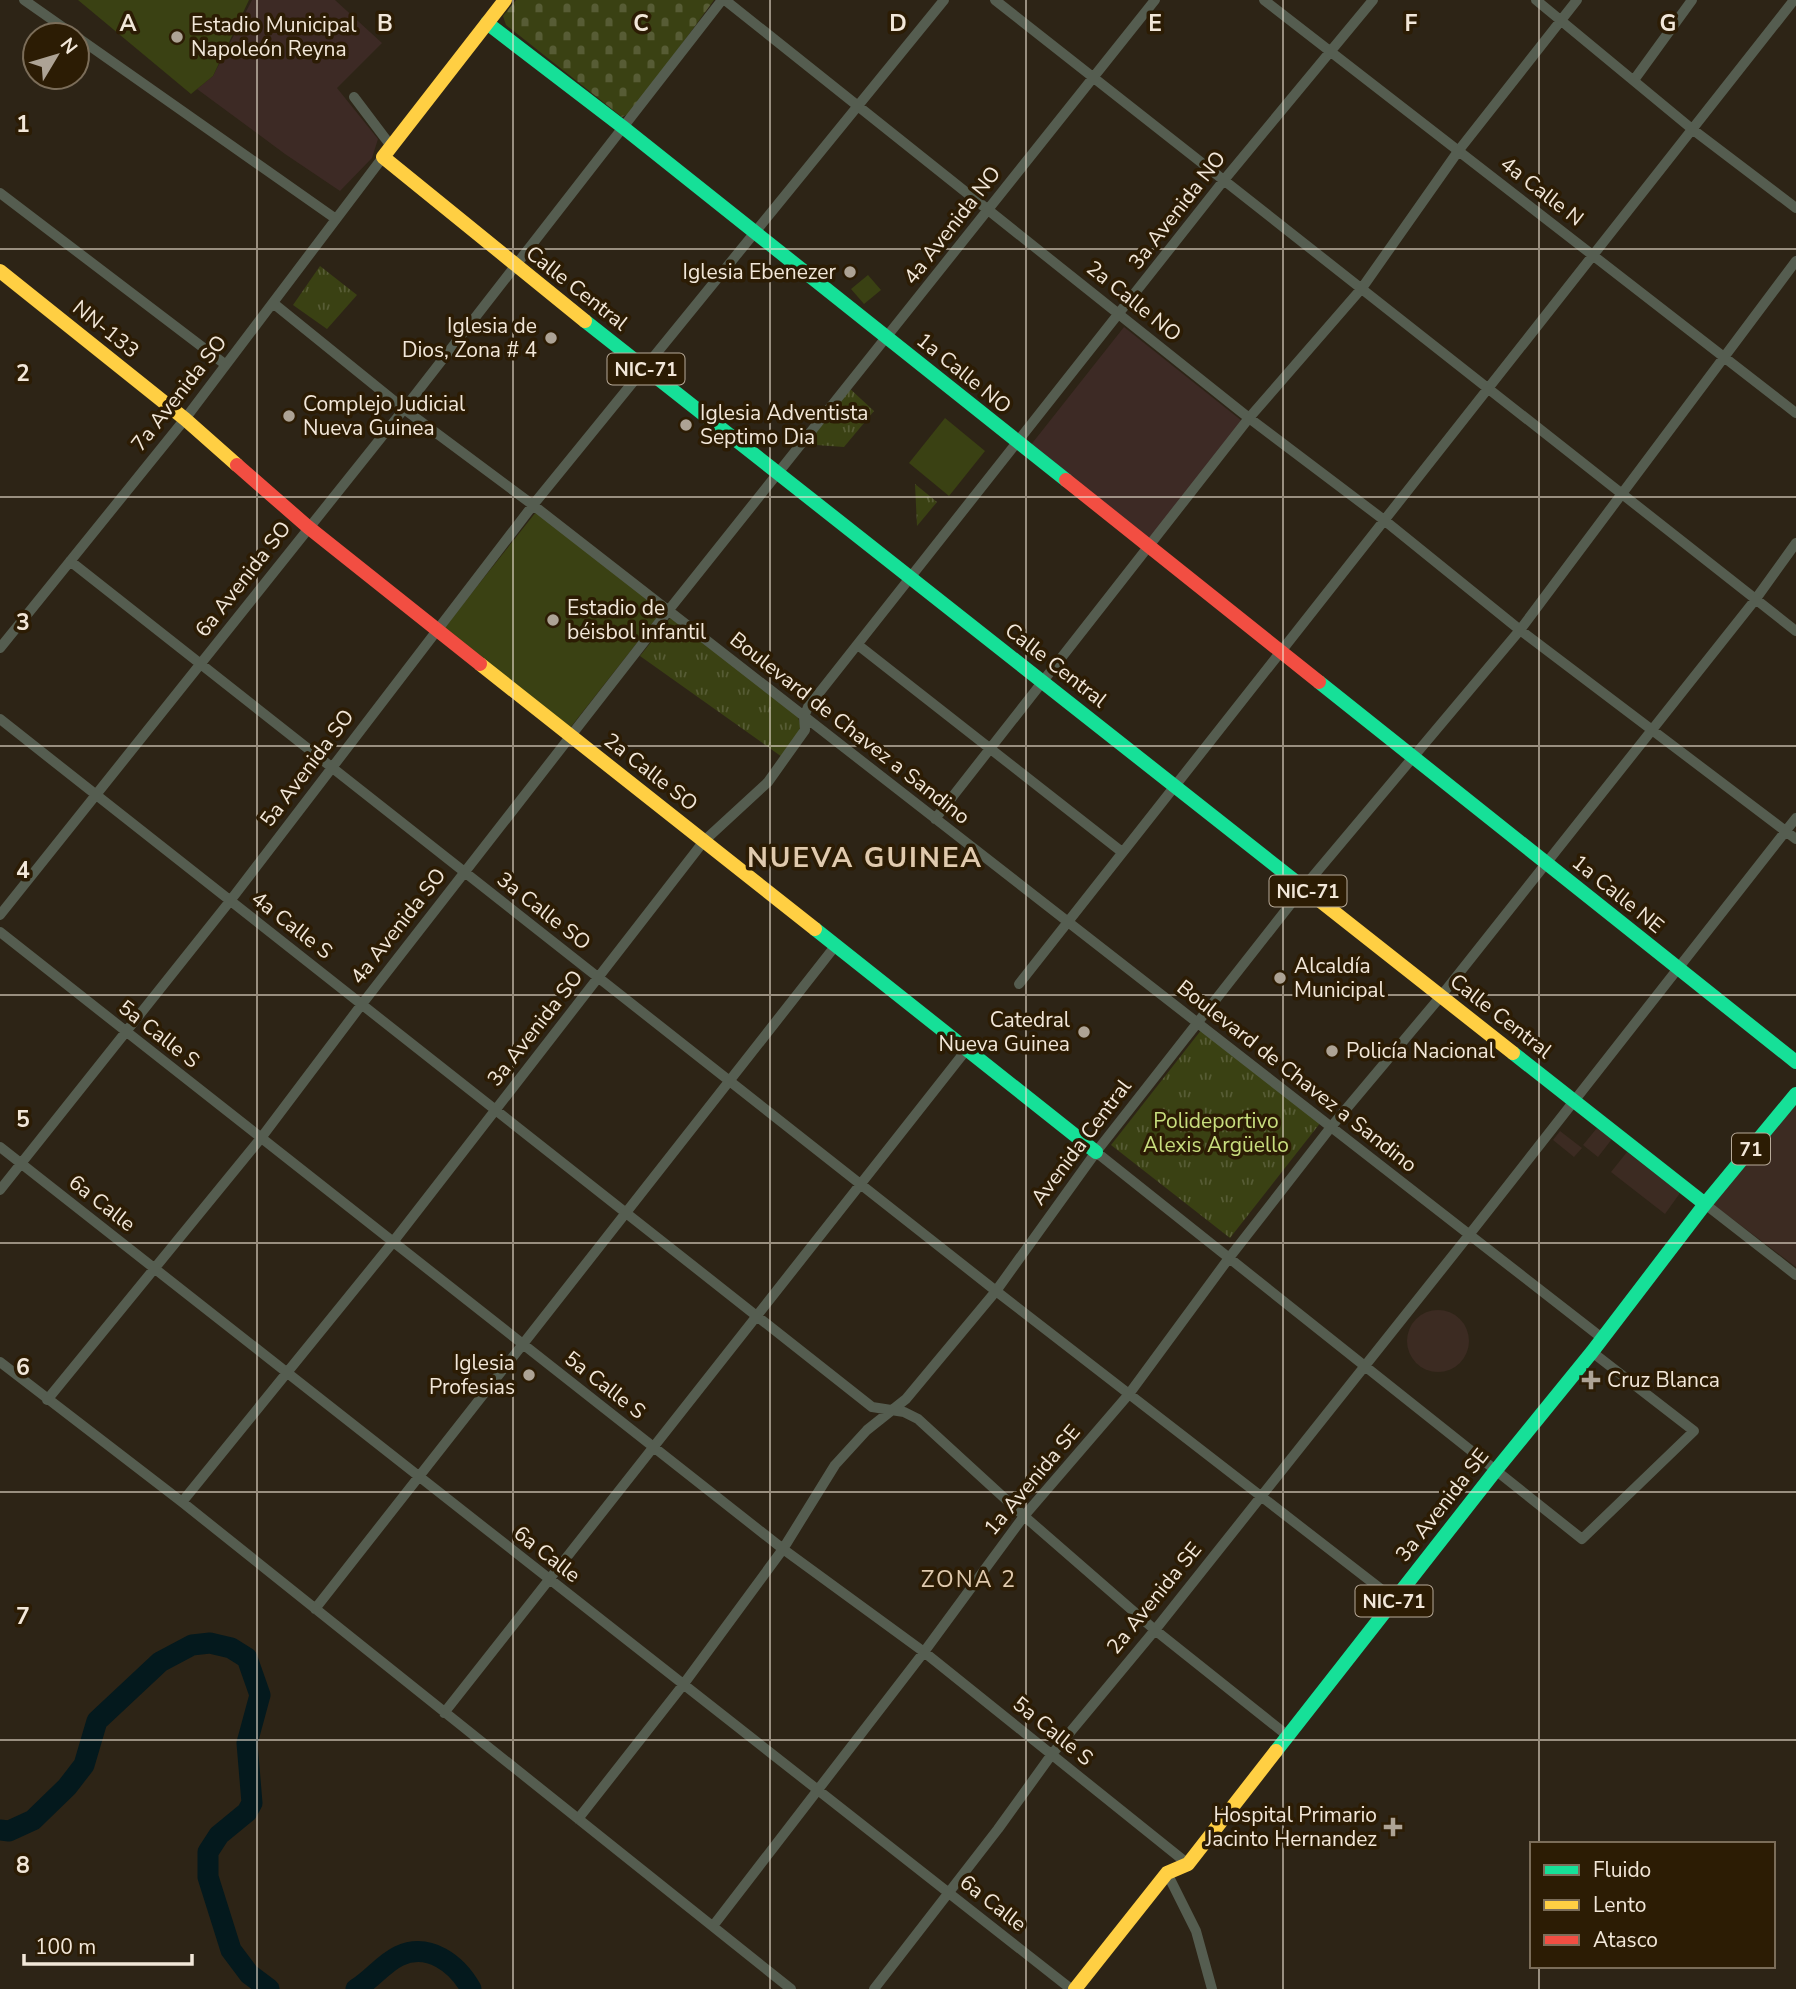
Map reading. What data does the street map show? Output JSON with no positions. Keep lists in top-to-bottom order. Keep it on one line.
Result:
{"streets":{"main road":["Calle Central","NN-133","NIC-71","1a Calle NO","2a Calle SO","1a Calle NE","71","3a Avenida SE"],"street":["4a Calle N","3a Avenida NO","4a Avenida NO","2a Calle NO","7a Avenida SO","6a Avenida SO","Boulevard de Chavez a Sandino","5a Avenida SO","3a Calle SO","4a Calle S","4a Avenida SO","3a Avenida SO","5a Calle S","Avenida Central","6a Calle","1a Avenida SE","2a Avenida SE"]},"crossings":[["4a Calle N","3a Avenida NO"],["3a Avenida NO","Calle Central"],["3a Avenida NO","2a Calle NO"],["3a Avenida NO","1a Calle NO"],["3a Avenida NO","3a Avenida SO"],["4a Avenida NO","Calle Central"],["4a Avenida NO","2a Calle NO"],["4a Avenida NO","1a Calle NO"],["4a Avenida NO","4a Avenida SO"],["Calle Central","7a Avenida SO"],["Calle Central","6a Avenida SO"],["Calle Central","5a Avenida SO"],["Calle Central","4a Avenida SO"],["Calle Central","3a Avenida SO"],["Calle Central","Avenida Central"],["Calle Central","71"],["Calle Central","1a Avenida SE"],["Calle Central","3a Avenida SE"],["Calle Central","2a Avenida SE"],["2a Calle NO","6a Avenida SO"],["2a Calle NO","5a Avenida SO"],["2a Calle NO","Avenida Central"],["2a Calle NO","1a Avenida SE"],["2a Calle NO","2a Avenida SE"],["NN-133","7a Avenida SO"],["NN-133","2a Calle SO"],["1a Calle NO","6a Avenida SO"],["1a Calle NO","5a Avenida SO"],["1a Calle NO","1a Calle NE"],["1a Calle NO","Avenida Central"],["7a Avenida SO","Boulevard de Chavez a Sandino"],["7a Avenida SO","2a Calle SO"],["7a Avenida SO","3a Calle SO"],["6a Avenida SO","Boulevard de Chavez a Sandino"],["6a Avenida SO","2a Calle SO"],["6a Avenida SO","3a Calle SO"],["6a Avenida SO","4a Calle S"],["Boulevard de Chavez a Sandino","5a Avenida SO"],["Boulevard de Chavez a Sandino","4a Avenida SO"],["Boulevard de Chavez a Sandino","3a Avenida SO"],["Boulevard de Chavez a Sandino","Avenida Central"],["Boulevard de Chavez a Sandino","1a Avenida SE"],["Boulevard de Chavez a Sandino","3a Avenida SE"],["Boulevard de Chavez a Sandino","2a Avenida SE"],["5a Avenida SO","2a Calle SO"],["5a Avenida SO","3a Calle SO"],["5a Avenida SO","4a Calle S"],["5a Avenida SO","5a Calle S"],["5a Avenida SO","6a Calle"],["2a Calle SO","4a Avenida SO"],["2a Calle SO","3a Avenida SO"],["2a Calle SO","Avenida Central"],["1a Calle NE","Avenida Central"],["1a Calle NE","1a Avenida SE"],["1a Calle NE","2a Avenida SE"],["3a Calle SO","4a Avenida SO"],["3a Calle SO","3a Avenida SO"],["3a Calle SO","Avenida Central"],["3a Calle SO","1a Avenida SE"],["3a Calle SO","3a Avenida SE"],["3a Calle SO","2a Avenida SE"],["4a Calle S","4a Avenida SO"],["4a Calle S","3a Avenida SO"],["4a Calle S","Avenida Central"],["4a Calle S","1a Avenida SE"],["4a Calle S","3a Avenida SE"],["4a Calle S","2a Avenida SE"],["4a Avenida SO","5a Calle S"],["4a Avenida SO","6a Calle"],["3a Avenida SO","5a Calle S"],["3a Avenida SO","6a Calle"],["5a Calle S","Avenida Central"],["5a Calle S","1a Avenida SE"],["5a Calle S","3a Avenida SE"],["5a Calle S","2a Avenida SE"],["Avenida Central","6a Calle"],["71","3a Avenida SE"],["6a Calle","1a Avenida SE"],["6a Calle","3a Avenida SE"],["6a Calle","2a Avenida SE"]],"districts":["NUEVA GUINEA","ZONA 2"],"parks":["Polideportivo Alexis Argüello"],"places":{"other":["Estadio Municipal Napoleón Reyna","Iglesia Ebenezer","Iglesia de Dios, Zona # 4","Complejo Judicial Nueva Guinea","Iglesia Adventista Septimo Dia","Estadio de béisbol infantil","Alcaldía Municipal","Catedral Nueva Guinea","Policía Nacional","Iglesia Profesias"],"health":["Cruz Blanca","Hospital Primario Jacinto Hernandez"]},"legend":["Fluido","Lento","Atasco"],"scale_bar":"100 m","north":"top right","grid":{"columns":["A","B","C","D","E","F","G"],"rows":["1","2","3","4","5","6","7","8"]}}
